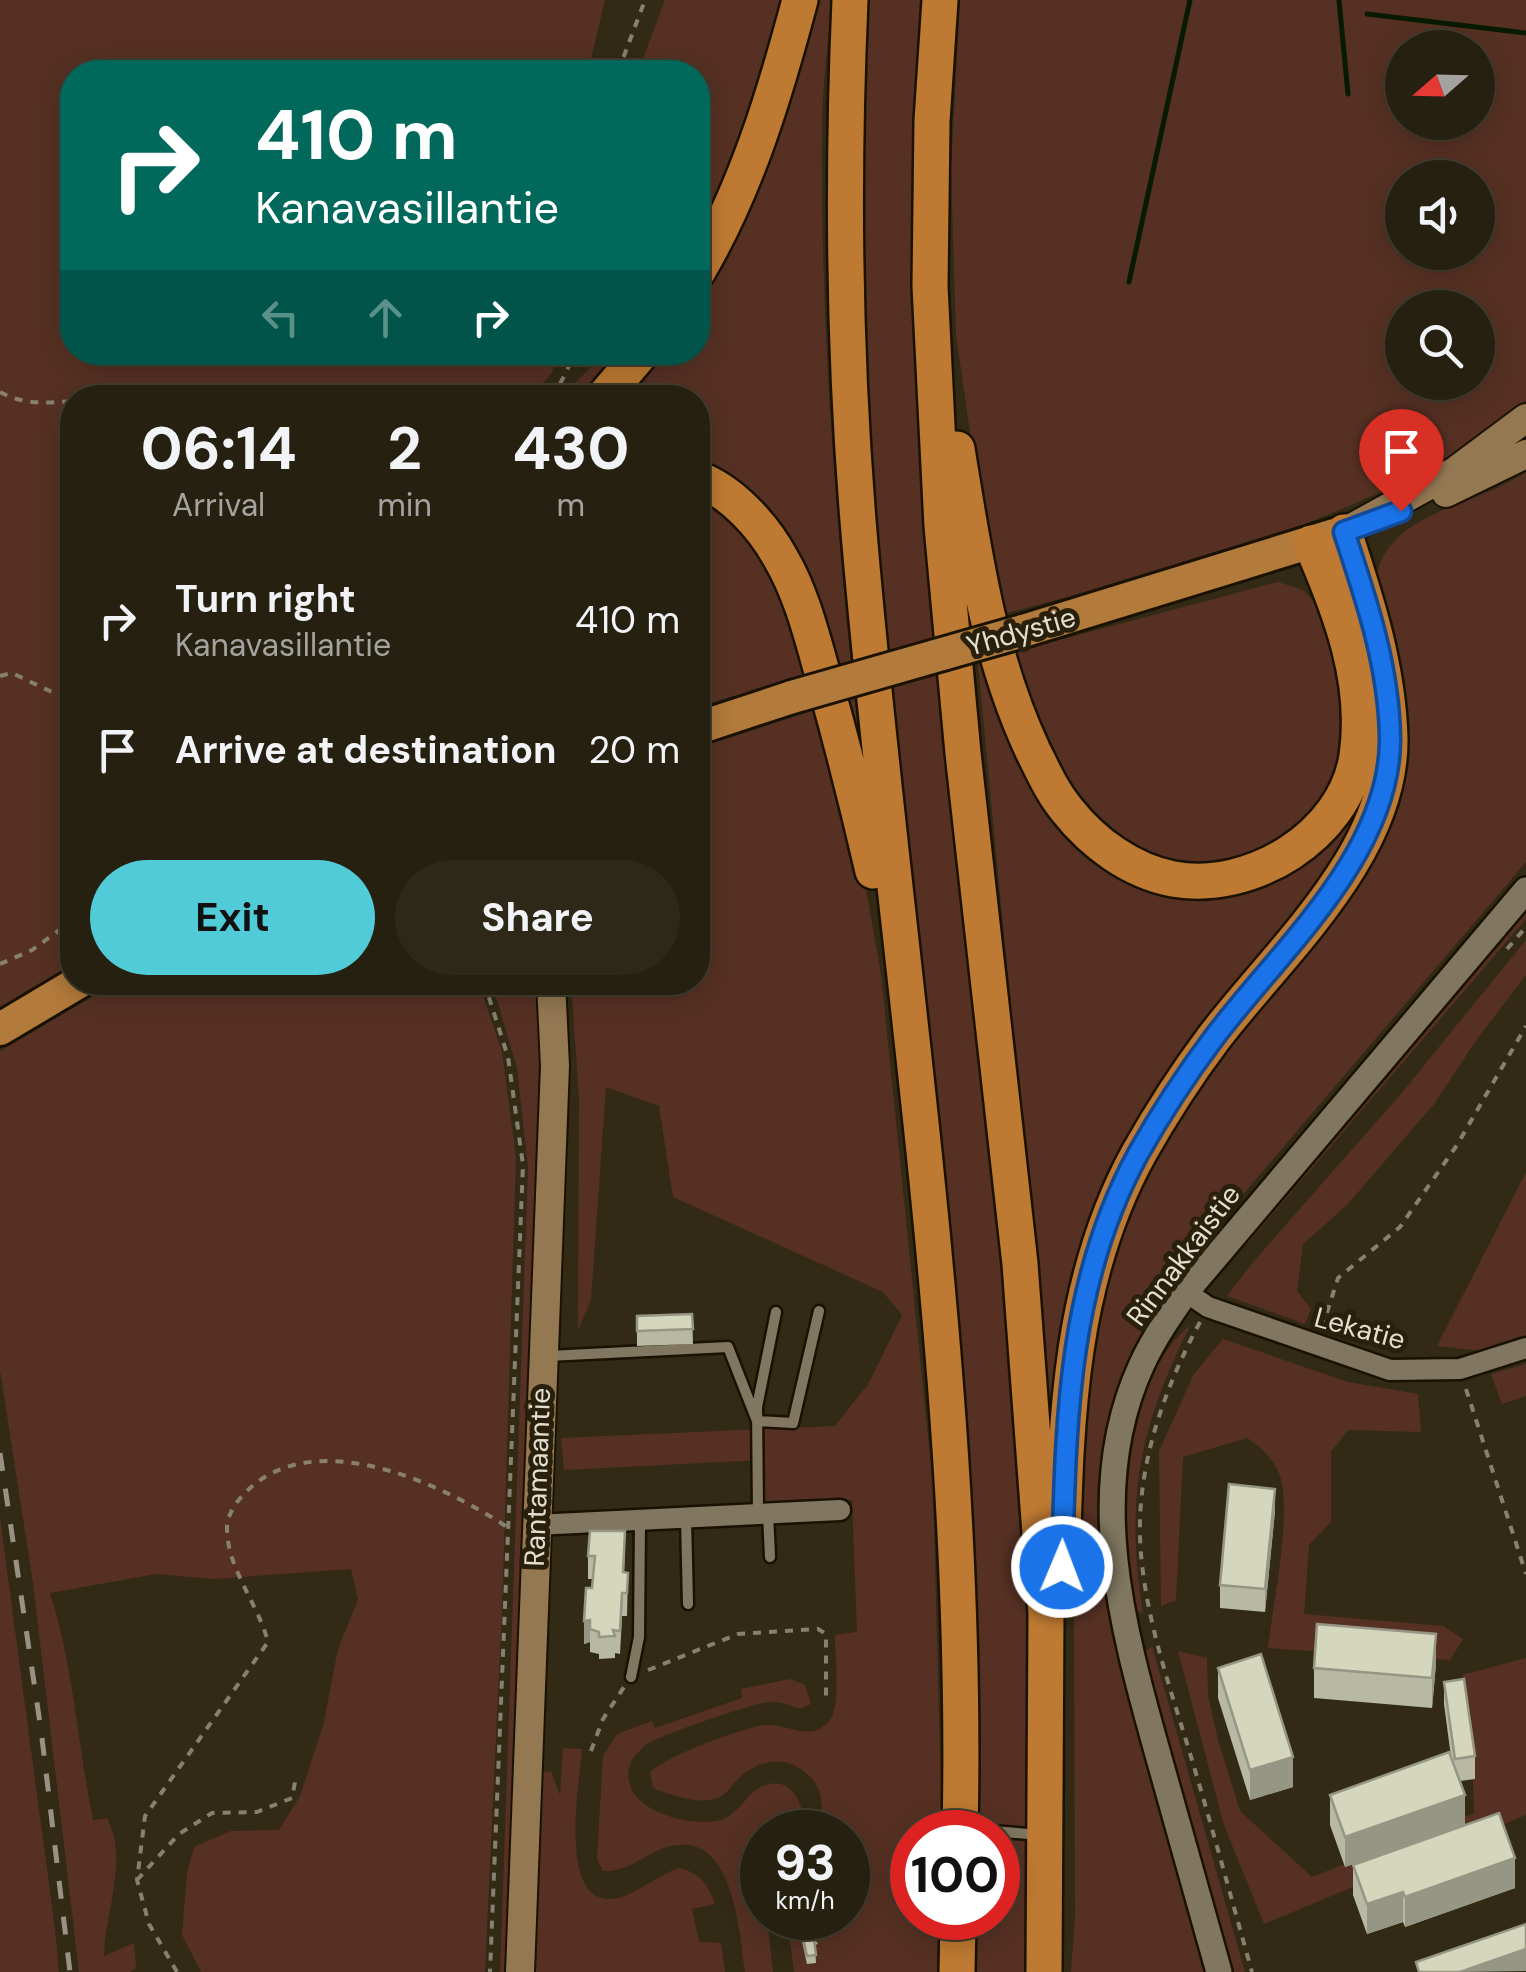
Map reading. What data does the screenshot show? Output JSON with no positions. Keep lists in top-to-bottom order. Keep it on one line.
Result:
{"streets":{"highway":["Yhdystie"],"main road":["Rantamaantie"],"street":["Rinnakkaistie","Lekatie"]},"crossings":[["Rinnakkaistie","Lekatie"]],"north":"left","page":{"turn":["410 m","Kanavasillantie"],"eta":["06:14","Arrival","2","min","430","m"],"list":[{"name":"Turn right","note":"Kanavasillantie","value":"410 m"},{"name":"Arrive at destination","value":"20 m"}],"buttons":["Exit","Share"],"speed":"93 km/h","limit":"100"}}
